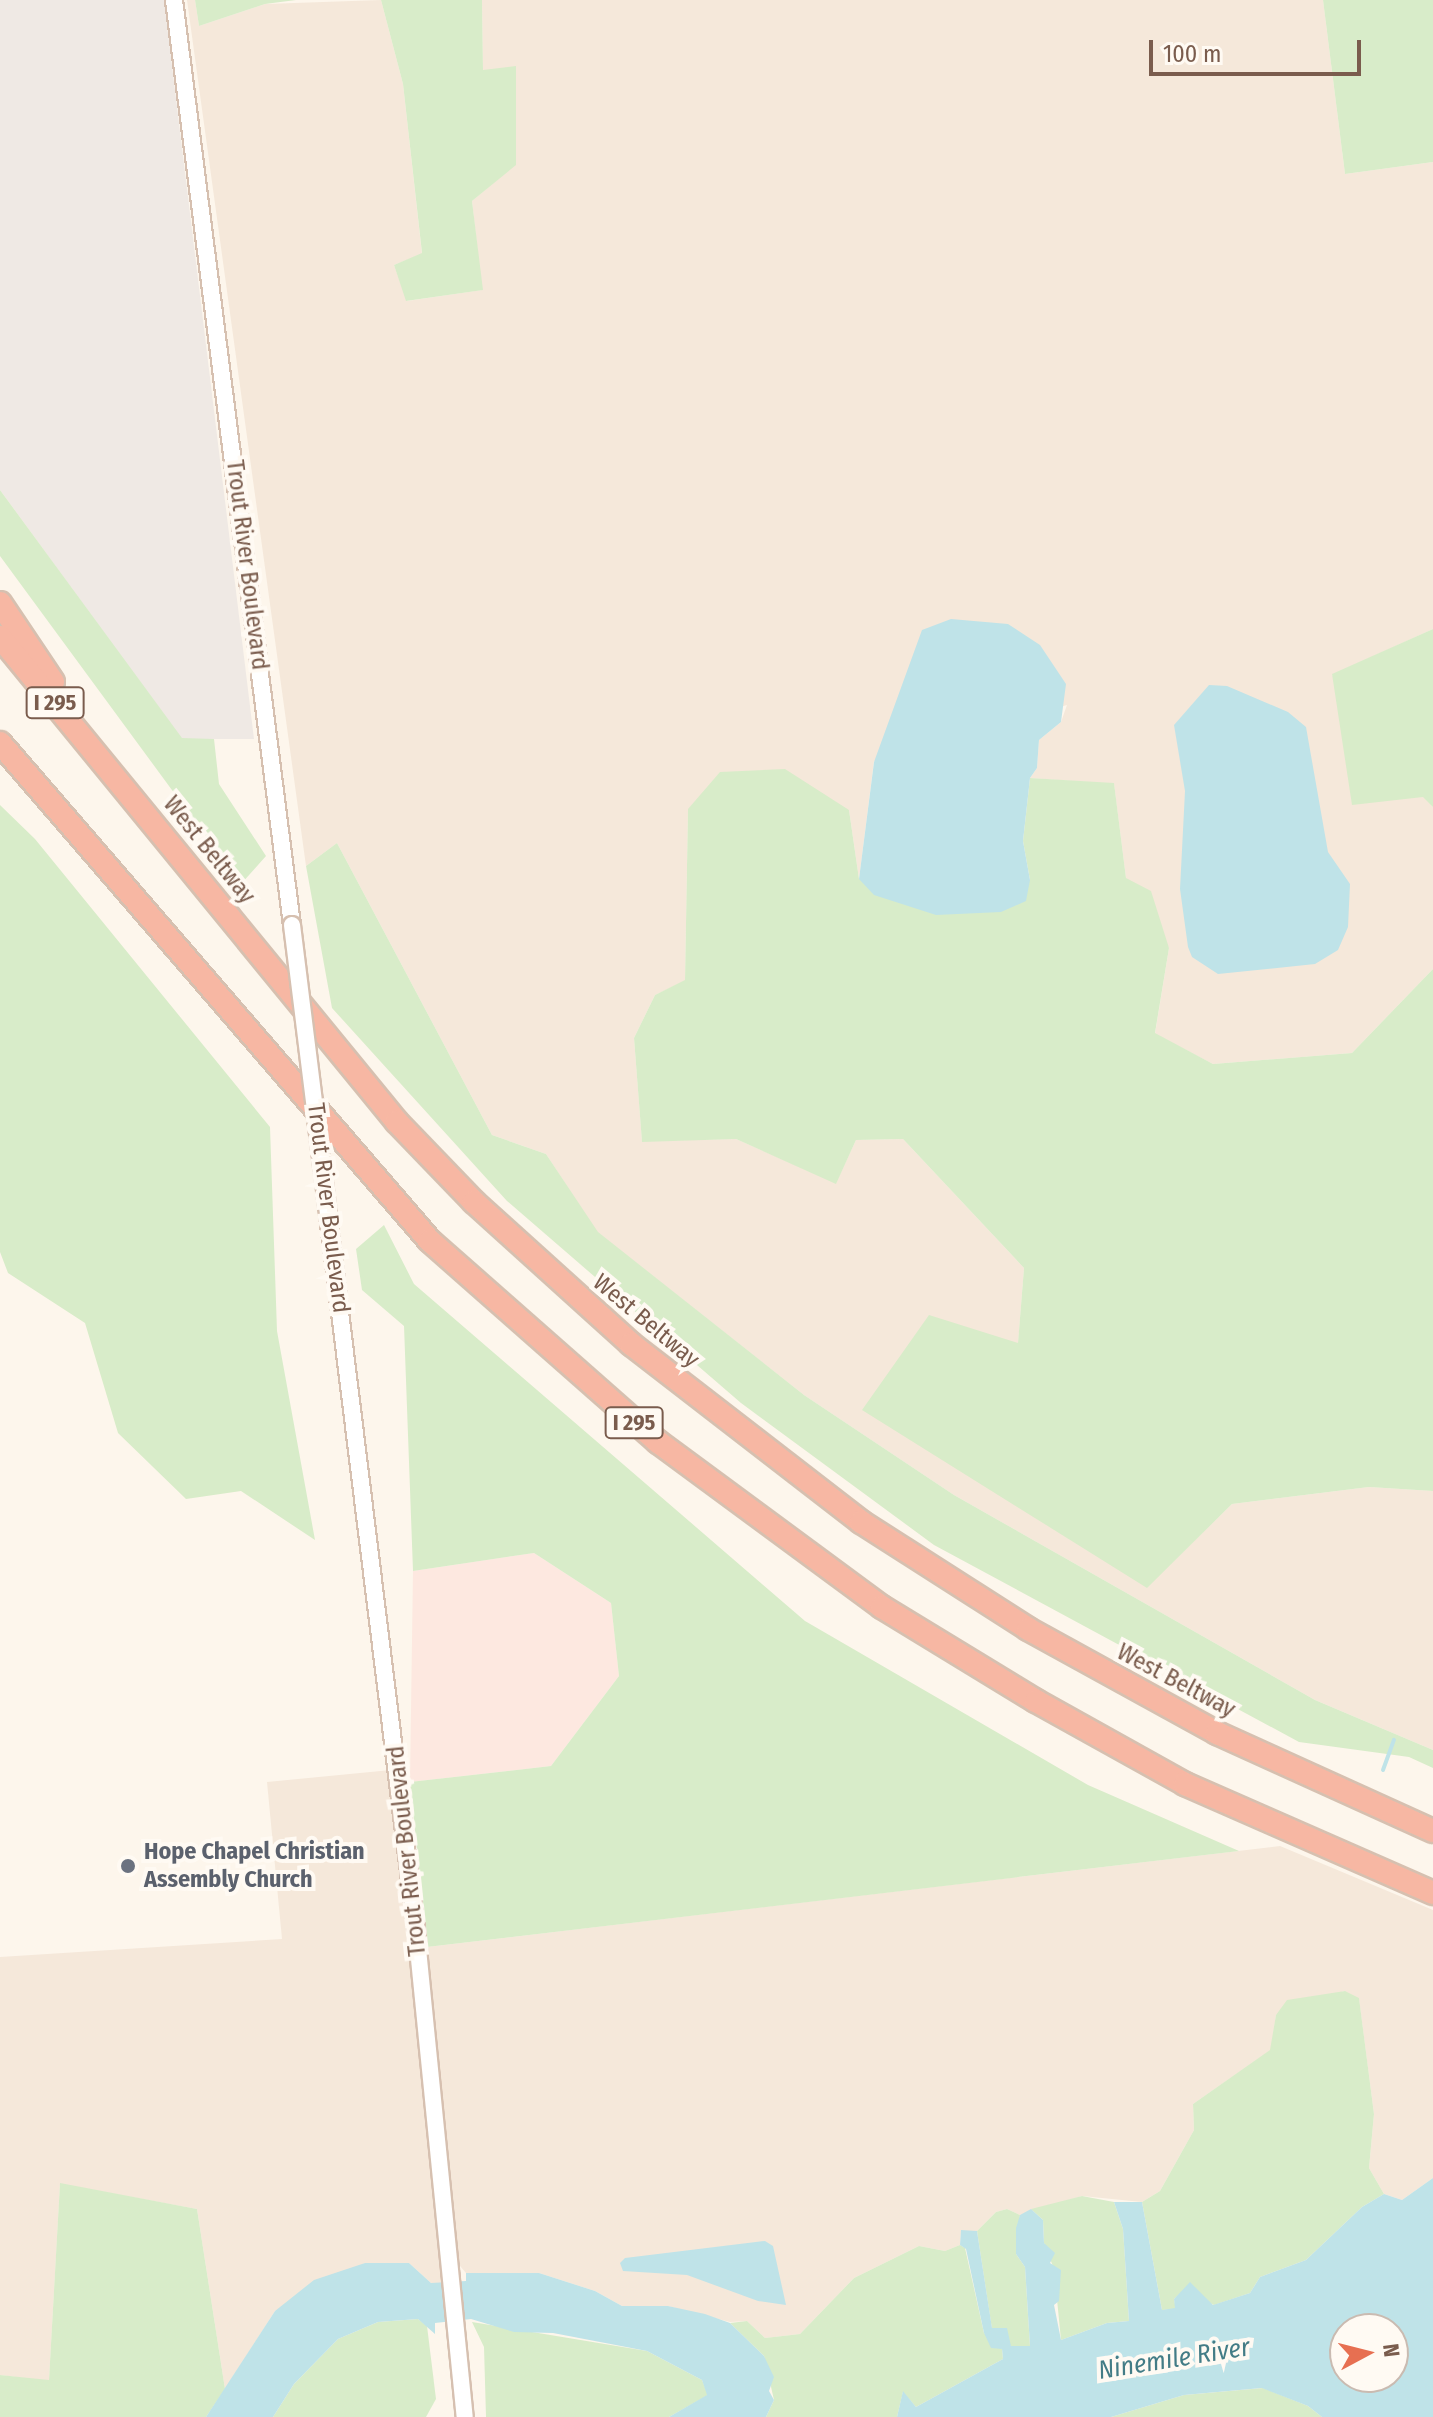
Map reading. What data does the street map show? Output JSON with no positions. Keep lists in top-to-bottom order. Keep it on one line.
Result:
{"streets":{"highway":["I 295","West Beltway"],"street":["Trout River Boulevard"]},"water":["Ninemile River"],"places":["Hope Chapel Christian Assembly Church"],"scale_bar":"100 m","north":"right"}
